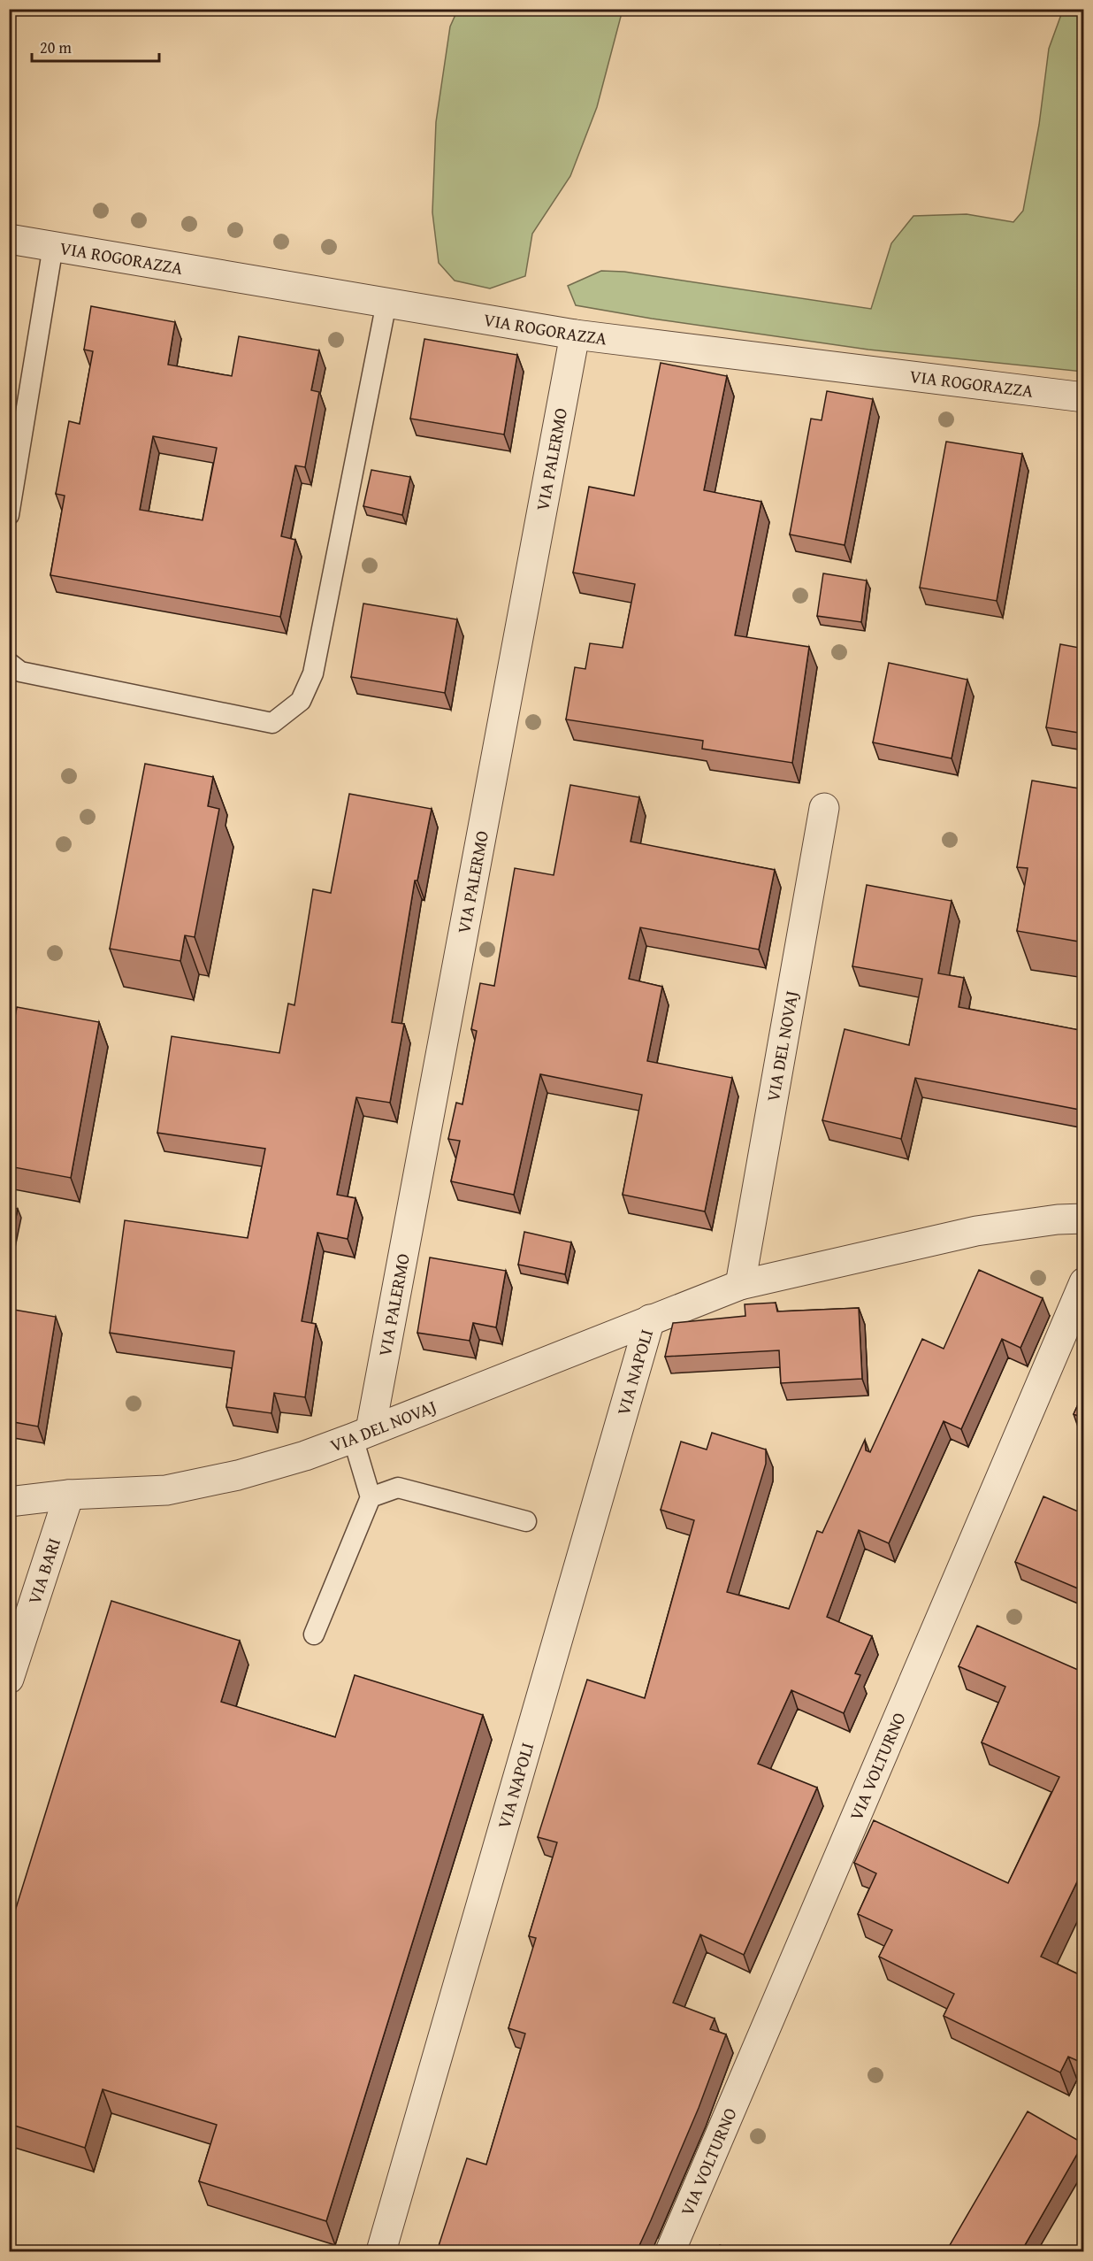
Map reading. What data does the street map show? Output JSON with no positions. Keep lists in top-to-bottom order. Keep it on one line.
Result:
{"streets":{"street":["VIA ROGORAZZA","VIA PALERMO","VIA DEL NOVAJ","VIA NAPOLI","VIA BARI","VIA VOLTURNO"]},"crossings":[["VIA ROGORAZZA","VIA PALERMO"],["VIA PALERMO","VIA DEL NOVAJ"],["VIA DEL NOVAJ","VIA NAPOLI"],["VIA DEL NOVAJ","VIA BARI"]],"scale_bar":"20 m"}
